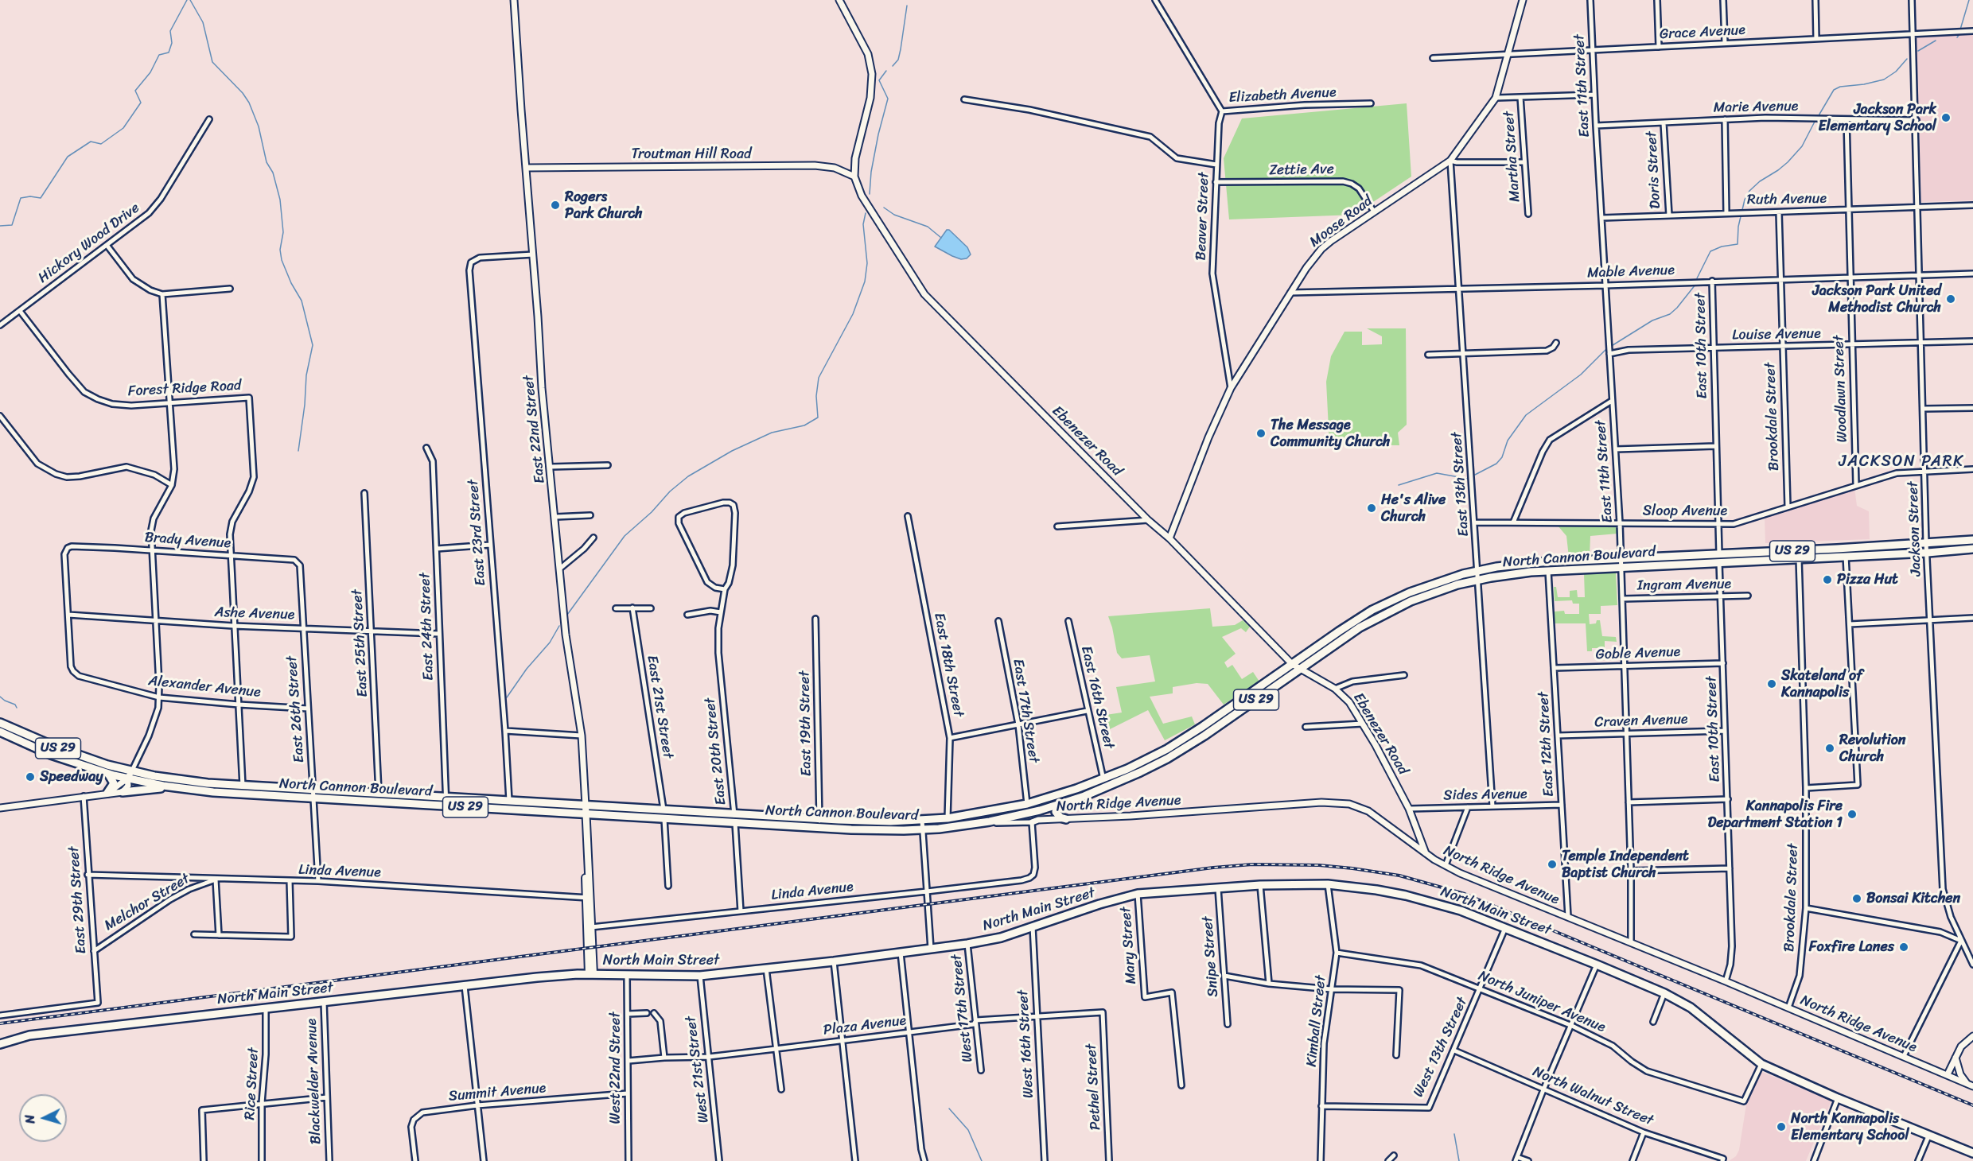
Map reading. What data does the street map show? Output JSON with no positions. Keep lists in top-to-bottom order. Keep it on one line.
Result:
{"streets":{"main road":["East 22nd Street","US 29","North Cannon Boulevard","North Main Street"],"street":["Grace Avenue","East 11th Street","Elizabeth Avenue","Marie Avenue","Troutman Hill Road","Martha Street","Zettie Ave","Doris Street","Ruth Avenue","Beaver Street","Moose Road","Hickory Wood Drive","Mable Avenue","Louise Avenue","East 10th Street","Forest Ridge Road","Woodlawn Street","Brookdale Street","Ebenezer Road","East 13th Street","Sloop Avenue","Jackson Street","East 23rd Street","Brady Avenue","Ingram Avenue","Ashe Avenue","East 24th Street","East 25th Street","Goble Avenue","East 18th Street","Alexander Avenue","East 16th Street","East 21st Street","East 26th Street","East 17th Street","Craven Avenue","East 19th Street","East 12th Street","East 20th Street","Sides Avenue","North Ridge Avenue","Linda Avenue","East 29th Street","Melchor Street","Mary Street","Snipe Street","North Juniper Avenue","West 17th Street","Kimball Street","Plaza Avenue","West 16th Street","West 13th Street","West 22nd Street","West 21st Street","Blackwelder Avenue","Rice Street","Pethel Street","Summit Avenue","North Walnut Street"]},"crossings":[["Grace Avenue","East 11th Street"],["Grace Avenue","Moose Road"],["Grace Avenue","Jackson Street"],["East 11th Street","Marie Avenue"],["East 11th Street","Ruth Avenue"],["East 11th Street","Mable Avenue"],["East 11th Street","Louise Avenue"],["East 11th Street","Sloop Avenue"],["East 11th Street","North Cannon Boulevard"],["East 11th Street","Ingram Avenue"],["East 11th Street","Goble Avenue"],["East 11th Street","Craven Avenue"],["East 11th Street","North Ridge Avenue"],["Elizabeth Avenue","Beaver Street"],["Marie Avenue","Doris Street"],["Marie Avenue","Woodlawn Street"],["Marie Avenue","Jackson Street"],["Troutman Hill Road","East 22nd Street"],["Troutman Hill Road","Ebenezer Road"],["Zettie Ave","Beaver Street"],["Zettie Ave","Moose Road"],["Doris Street","Ruth Avenue"],["Ruth Avenue","Woodlawn Street"],["Ruth Avenue","Brookdale Street"],["Ruth Avenue","Jackson Street"],["Beaver Street","Moose Road"],["Moose Road","Mable Avenue"],["Moose Road","Ebenezer Road"],["Moose Road","East 13th Street"],["Hickory Wood Drive","Forest Ridge Road"],["Mable Avenue","East 10th Street"],["Mable Avenue","Woodlawn Street"],["Mable Avenue","Brookdale Street"],["Mable Avenue","East 13th Street"],["Mable Avenue","Jackson Street"],["Louise Avenue","East 10th Street"],["Louise Avenue","Woodlawn Street"],["Louise Avenue","Brookdale Street"],["Louise Avenue","Jackson Street"],["East 10th Street","Sloop Avenue"],["East 10th Street","North Cannon Boulevard"],["East 10th Street","Ingram Avenue"],["East 10th Street","Goble Avenue"],["East 10th Street","Craven Avenue"],["East 10th Street","North Ridge Avenue"],["Forest Ridge Road","Brady Avenue"],["Woodlawn Street","Sloop Avenue"],["Brookdale Street","Sloop Avenue"],["Brookdale Street","North Cannon Boulevard"],["Brookdale Street","North Ridge Avenue"],["East 22nd Street","East 23rd Street"],["East 22nd Street","North Cannon Boulevard"],["East 22nd Street","Linda Avenue"],["East 22nd Street","North Main Street"],["Ebenezer Road","North Cannon Boulevard"],["Ebenezer Road","Sides Avenue"],["Ebenezer Road","North Ridge Avenue"],["East 13th Street","Sloop Avenue"],["East 13th Street","North Cannon Boulevard"],["East 13th Street","Sides Avenue"],["Sloop Avenue","Jackson Street"],["Jackson Street","North Cannon Boulevard"],["East 23rd Street","North Cannon Boulevard"],["Brady Avenue","Ashe Avenue"],["Brady Avenue","Alexander Avenue"],["Brady Avenue","East 26th Street"],["North Cannon Boulevard","East 24th Street"],["North Cannon Boulevard","East 25th Street"],["North Cannon Boulevard","East 18th Street"],["North Cannon Boulevard","East 16th Street"],["North Cannon Boulevard","East 21st Street"],["North Cannon Boulevard","East 26th Street"],["North Cannon Boulevard","East 17th Street"],["North Cannon Boulevard","East 19th Street"],["North Cannon Boulevard","East 12th Street"],["North Cannon Boulevard","East 20th Street"],["North Cannon Boulevard","North Ridge Avenue"],["Ashe Avenue","East 24th Street"],["Ashe Avenue","East 25th Street"],["Ashe Avenue","Alexander Avenue"],["Ashe Avenue","East 26th Street"],["Goble Avenue","East 12th Street"],["Alexander Avenue","East 26th Street"],["East 26th Street","Linda Avenue"],["Craven Avenue","East 12th Street"],["East 12th Street","Sides Avenue"],["East 12th Street","North Ridge Avenue"],["East 20th Street","Linda Avenue"],["North Ridge Avenue","Linda Avenue"],["Linda Avenue","East 29th Street"],["Linda Avenue","Melchor Street"],["East 29th Street","Melchor Street"],["North Main Street","Mary Street"],["North Main Street","Snipe Street"],["North Main Street","North Juniper Avenue"],["North Main Street","West 17th Street"],["North Main Street","Kimball Street"],["North Main Street","West 16th Street"],["North Main Street","West 13th Street"],["North Main Street","West 22nd Street"],["North Main Street","West 21st Street"],["North Main Street","Blackwelder Avenue"],["North Main Street","Rice Street"],["North Juniper Avenue","Kimball Street"],["North Juniper Avenue","West 13th Street"],["West 17th Street","Plaza Avenue"],["Kimball Street","West 13th Street"],["Plaza Avenue","West 16th Street"],["Plaza Avenue","West 22nd Street"],["Plaza Avenue","West 21st Street"],["Plaza Avenue","Pethel Street"],["West 13th Street","North Walnut Street"],["West 22nd Street","Summit Avenue"]],"districts":["JACKSON PARK"],"places":["Jackson Park Elementary School","Rogers Park Church","Jackson Park United Methodist Church","The Message Community Church","He's Alive Church","Pizza Hut","Skateland of Kannapolis","Revolution Church","Speedway","Kannapolis Fire Department Station 1","Temple Independent Baptist Church","Bonsai Kitchen","Foxfire Lanes","North Kannapolis Elementary School"],"north":"left"}
